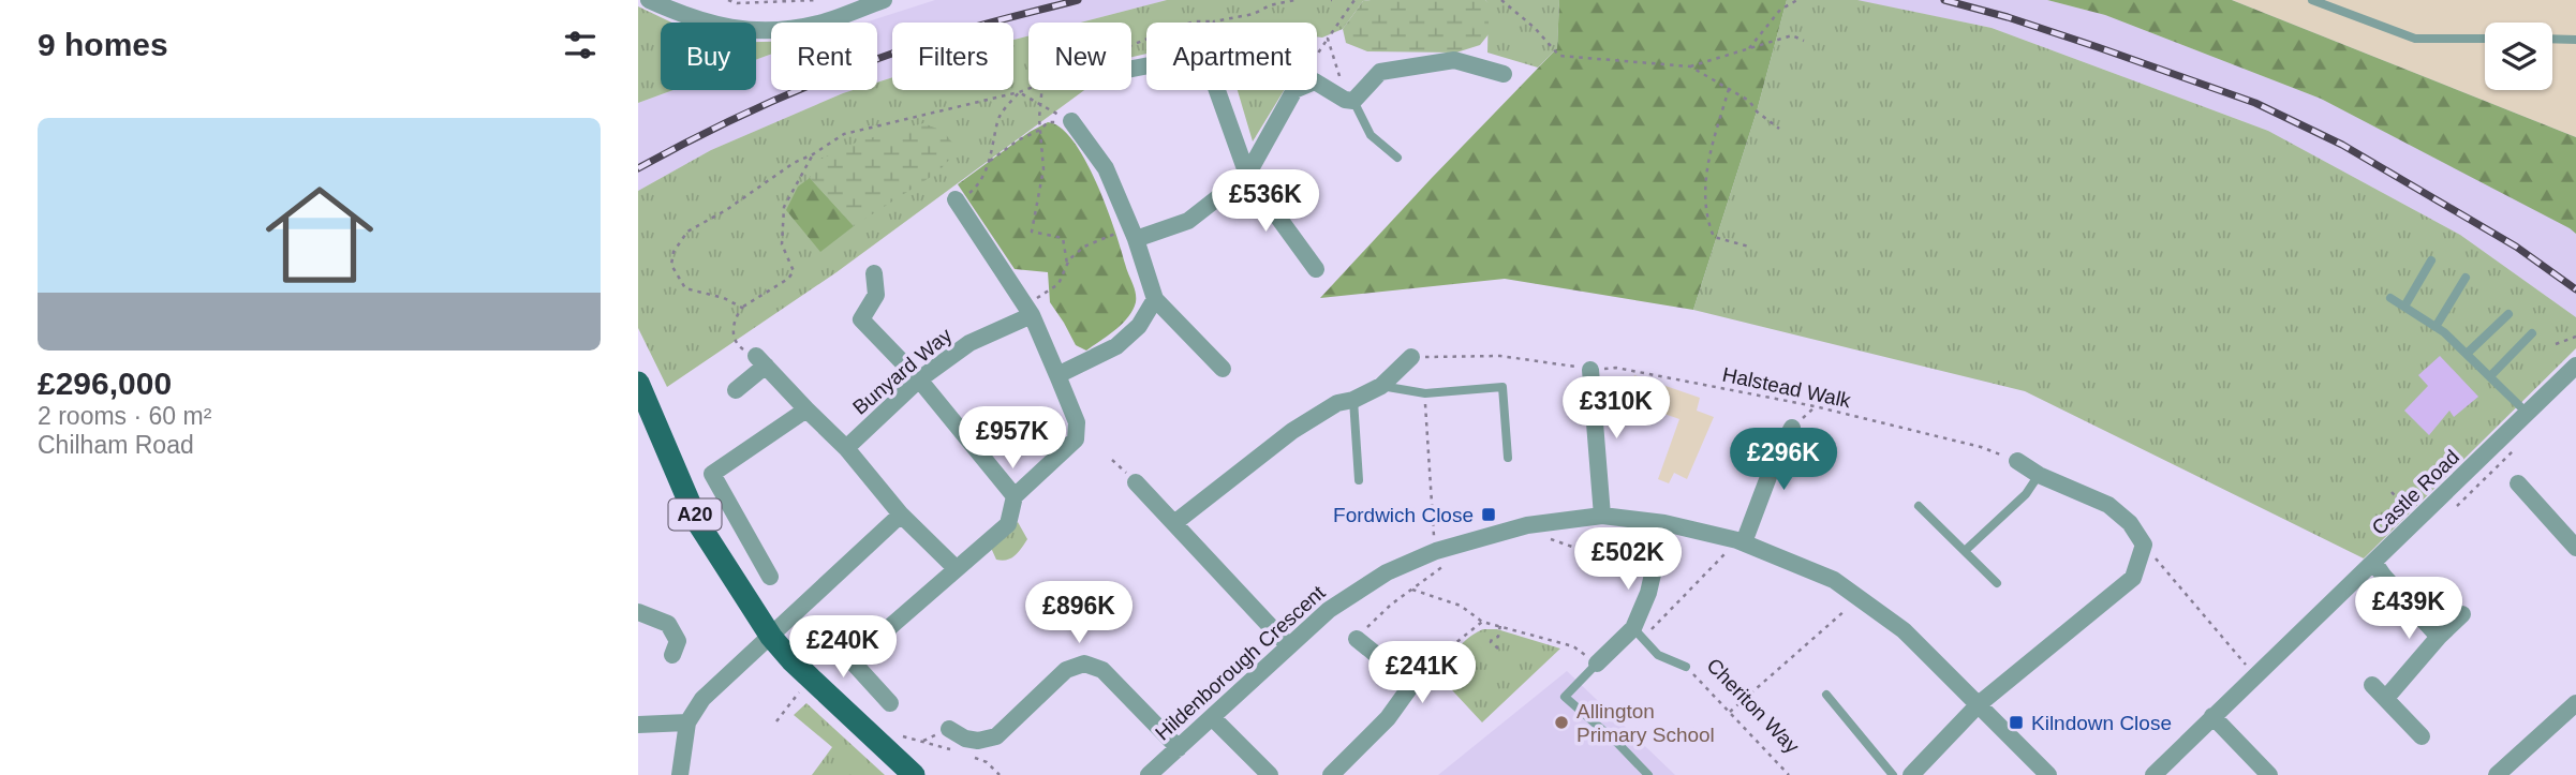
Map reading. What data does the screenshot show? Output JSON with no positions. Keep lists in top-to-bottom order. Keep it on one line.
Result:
{"streets":{"main road":["A20"],"street":["Bunyard Way","Castle Road","Hildenborough Crescent"],"path":["Halstead Walk","Cheriton Way"]},"places":{"transit":["Fordwich Close","Kilndown Close"],"other":["Allington Primary School"]},"page":{"heading":"9 homes","chip":["Buy","Rent","Filters","New","Apartment"],"list":[{"name":"£296,000","note":"2 rooms · 60 m² · Chilham Road"}],"price":["£536K","£310K","£957K","£296K","£502K","£439K","£896K","£240K","£241K"]}}
